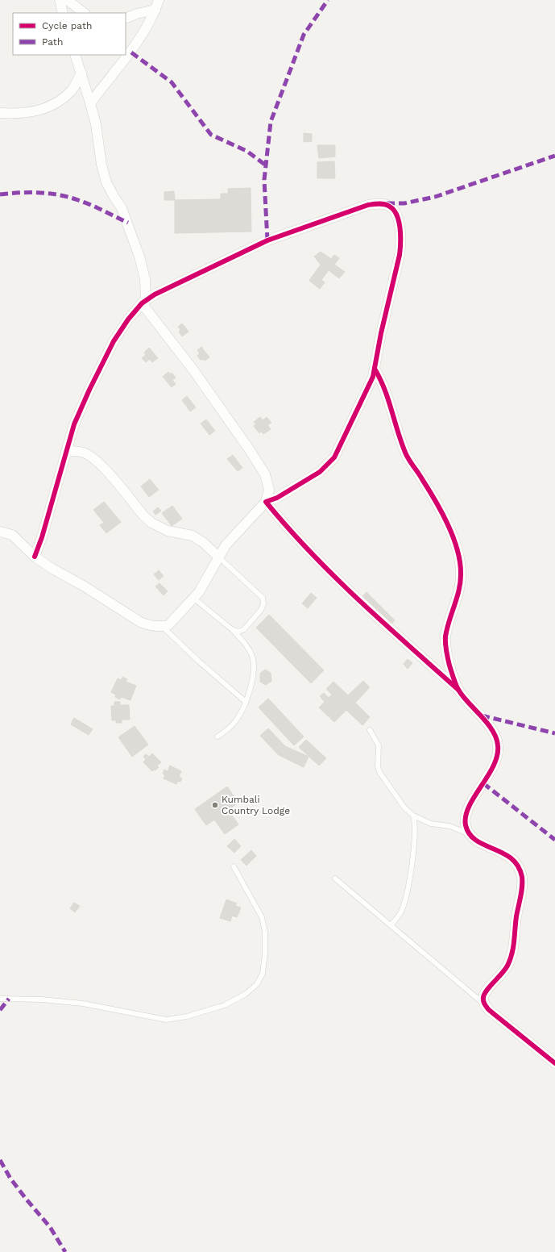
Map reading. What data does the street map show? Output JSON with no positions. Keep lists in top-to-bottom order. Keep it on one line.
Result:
{"places":["Kumbali Country Lodge"],"legend":["Cycle path","Path"]}
